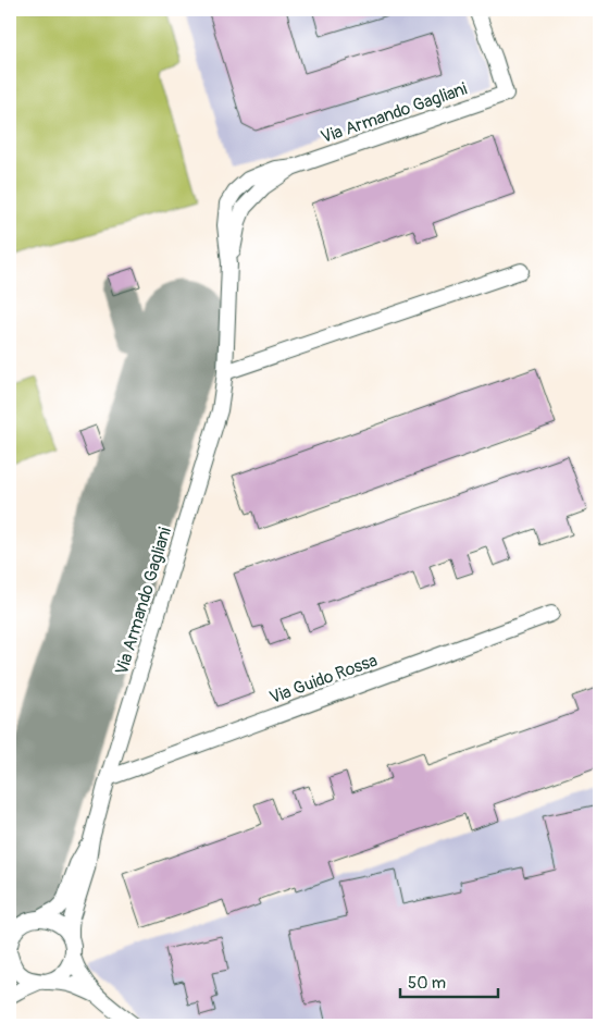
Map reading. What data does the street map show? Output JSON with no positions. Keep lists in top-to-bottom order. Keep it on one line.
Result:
{"streets":{"street":["Via Armando Gagliani","Via Guido Rossa"]},"crossings":[["Via Armando Gagliani","Via Guido Rossa"]],"scale_bar":"50 m"}
